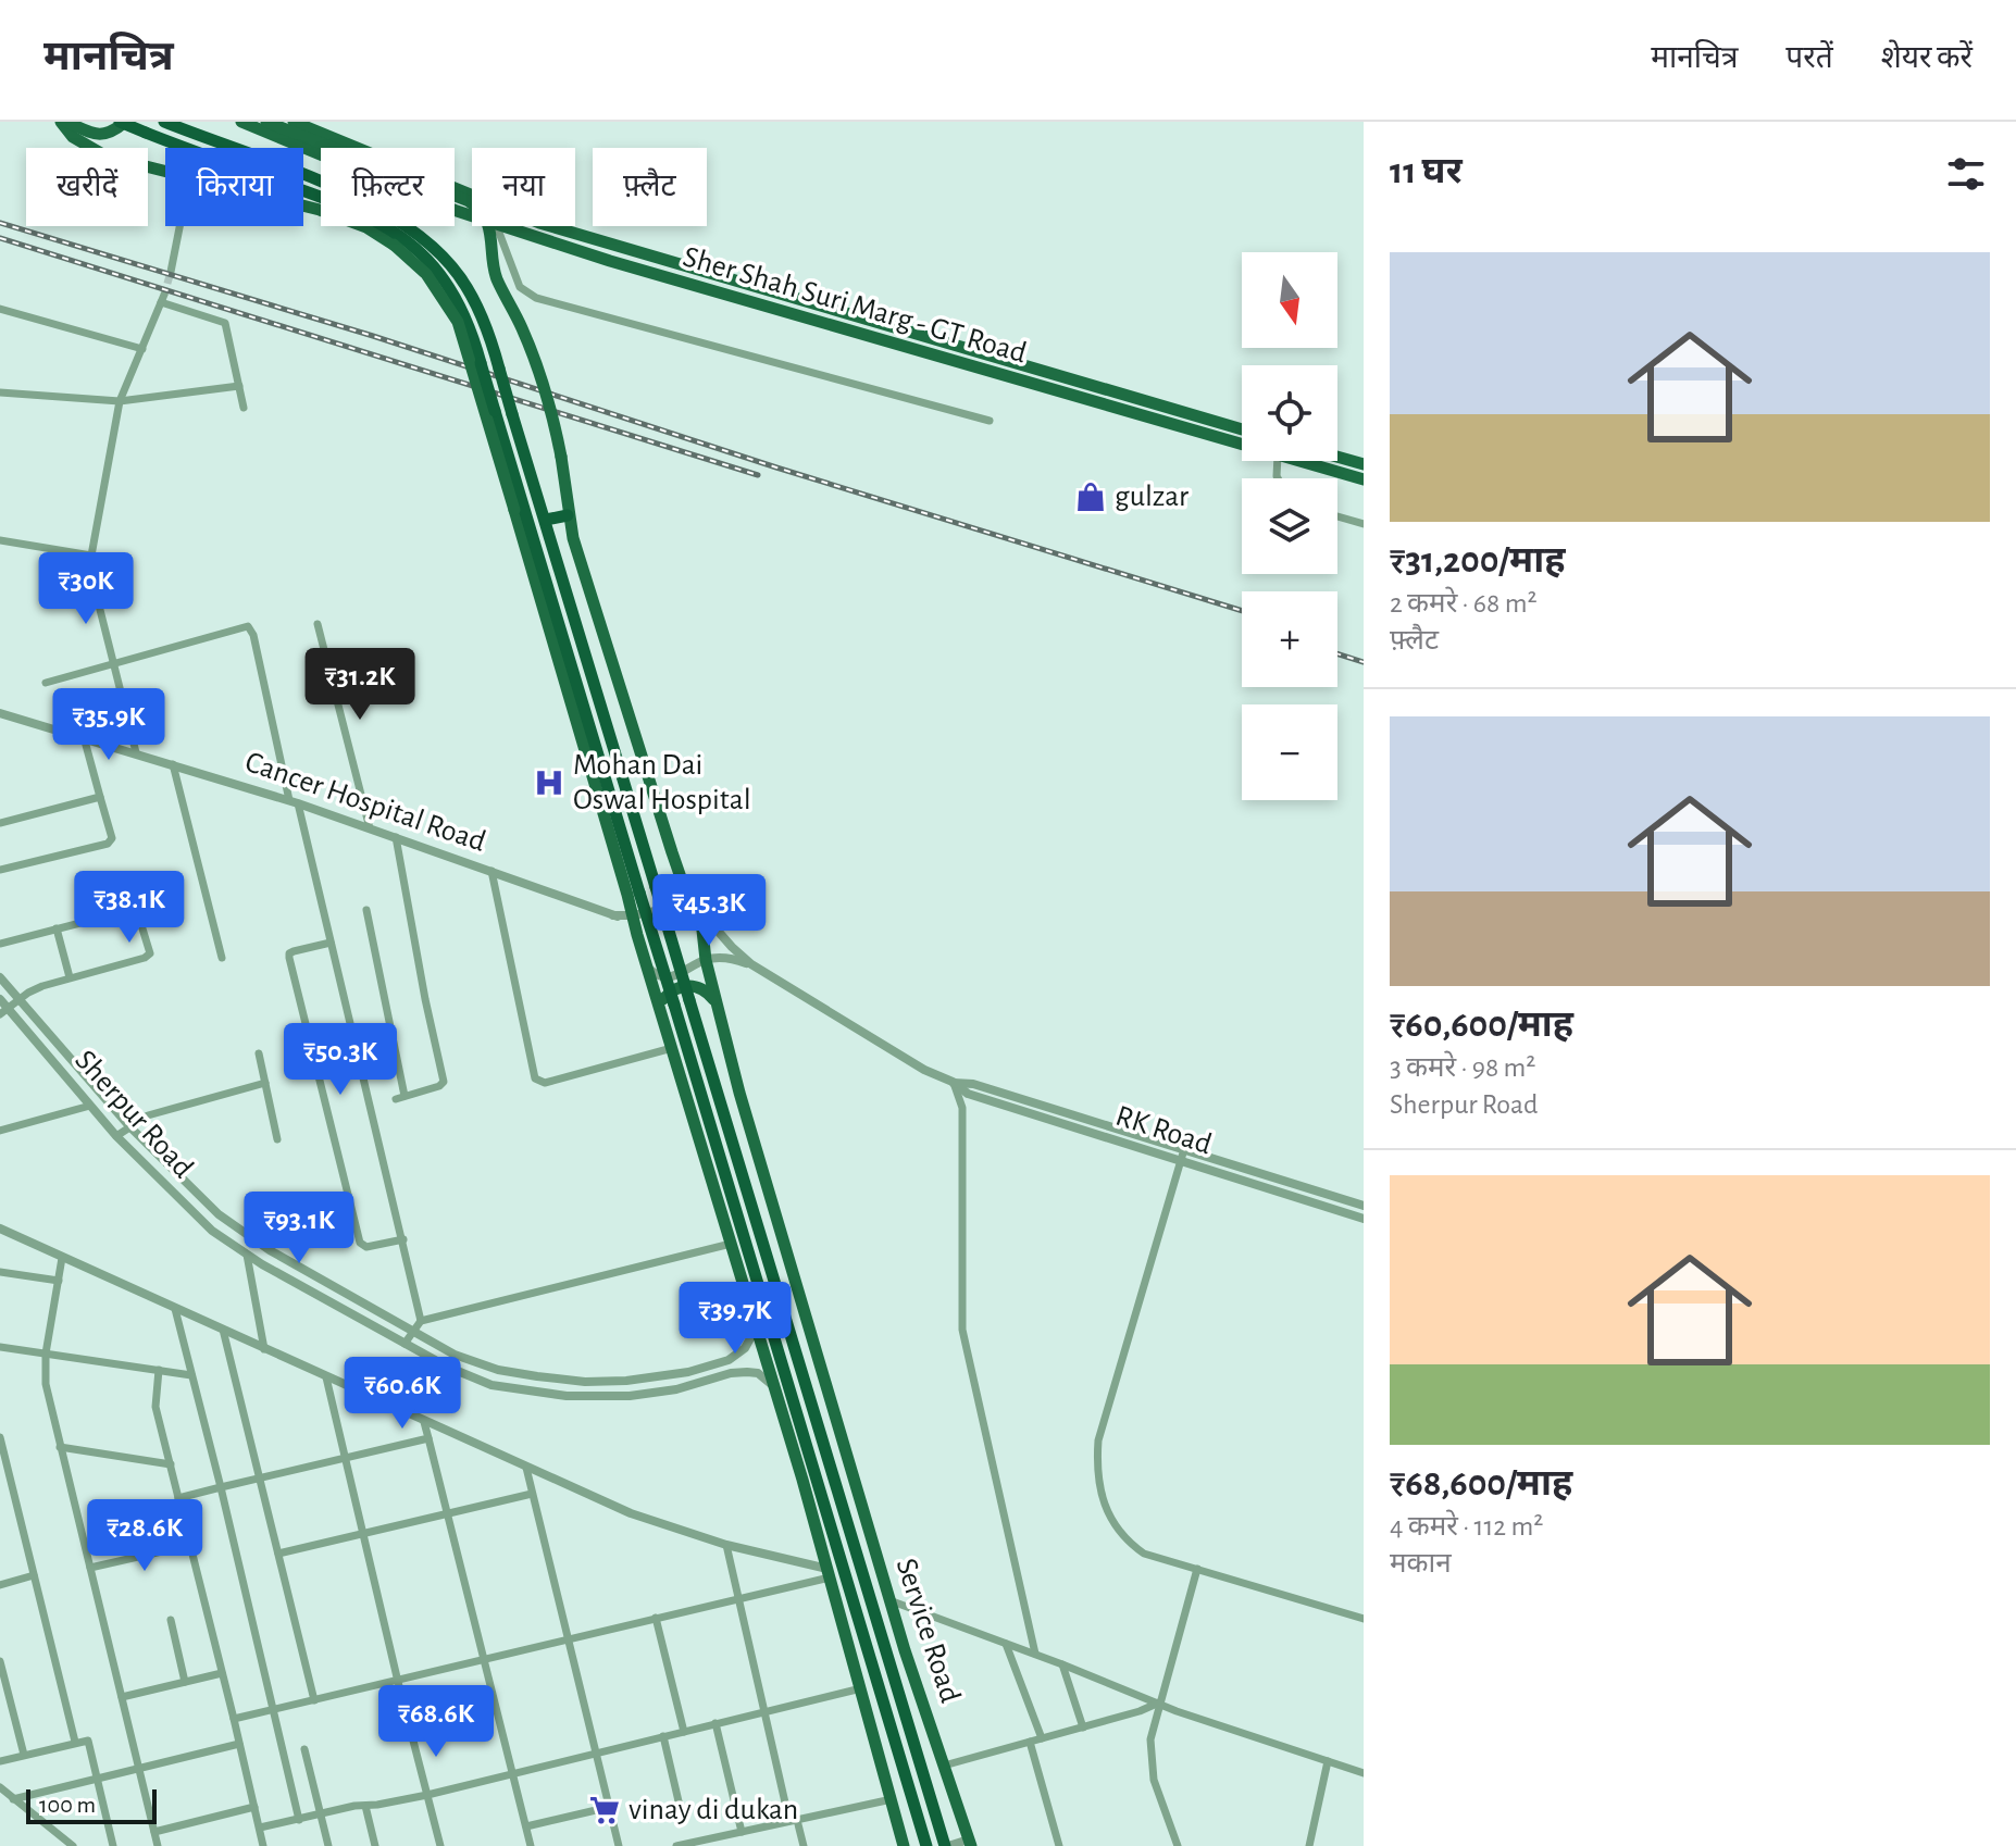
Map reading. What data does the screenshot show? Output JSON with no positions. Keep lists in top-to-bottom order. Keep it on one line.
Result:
{"streets":{"main road":["Sher Shah Suri Marg - GT Road","Service Road"],"street":["Cancer Hospital Road","Sherpur Road","RK Road"]},"places":{"shop":["gulzar"],"hospital":["Mohan Dai Oswal Hospital"],"supermarket":["vinay di dukan"]},"scale_bar":"100 m","north":"bottom","page":{"header":"मानचित्र","nav":["मानचित्र","परतें","शेयर करें"],"heading":"11 घर","chip":["खरीदें","किराया","फ़िल्टर","नया","फ़्लैट"],"list":[{"name":"₹31,200/माह","note":"2 कमरे · 68 m² · फ़्लैट"},{"name":"₹60,600/माह","note":"3 कमरे · 98 m² · Sherpur Road"},{"name":"₹68,600/माह","note":"4 कमरे · 112 m² · मकान"}],"map_buttons":["+","−"],"price":["₹30K","₹31.2K","₹35.9K","₹38.1K","₹45.3K","₹50.3K","₹93.1K","₹39.7K","₹60.6K","₹28.6K","₹68.6K"],"scale":"100 m"}}
